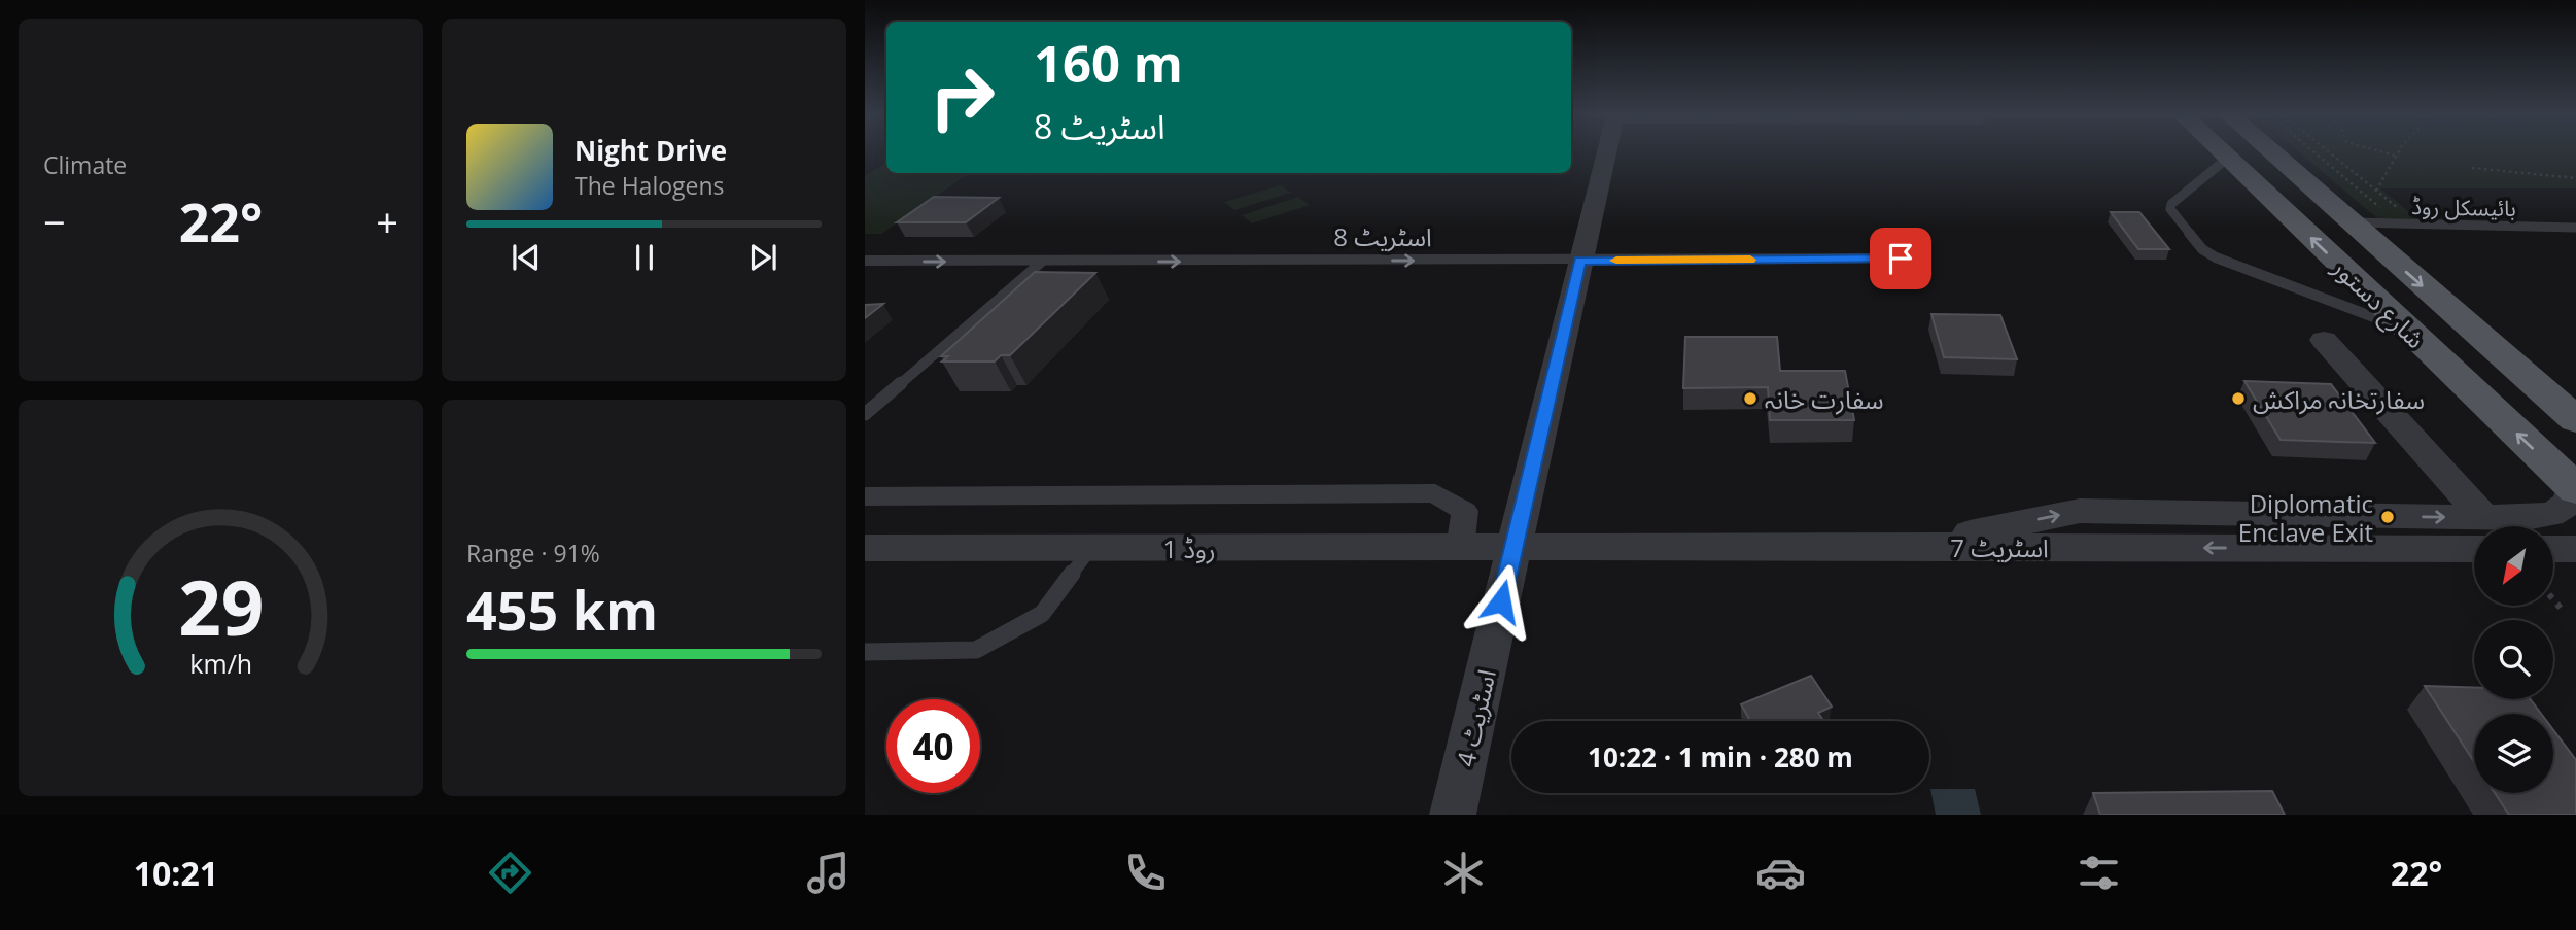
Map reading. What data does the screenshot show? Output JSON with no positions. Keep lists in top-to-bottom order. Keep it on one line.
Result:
{"streets":{"main road":["شارع دستور"],"street":["اسٹریٹ 8","اسٹریٹ 7","روڈ 1","اسٹریٹ 4"],"lane":["بائیسکل روڈ"]},"crossings":[["بائیسکل روڈ","شارع دستور"],["اسٹریٹ 8","اسٹریٹ 4"],["شارع دستور","اسٹریٹ 7"],["اسٹریٹ 7","روڈ 1"],["اسٹریٹ 7","اسٹریٹ 4"],["روڈ 1","اسٹریٹ 4"]],"one_way":["اسٹریٹ 8"],"places":["سفارت خانہ","سفارتخانہ مراکش","Diplomatic Enclave Exit"],"north":"bottom left","page":{"tile":["Climate",["Range · 91%","455 km"]],"turn":["160 m","اسٹریٹ 8"],"song":["Night Drive","The Halogens"],"heat":["−","22°","+"],"limit":"40","trip":"10:22 · 1 min · 280 m","tabs":["10:21","22°"],"gauge":["29","km/h"]}}
